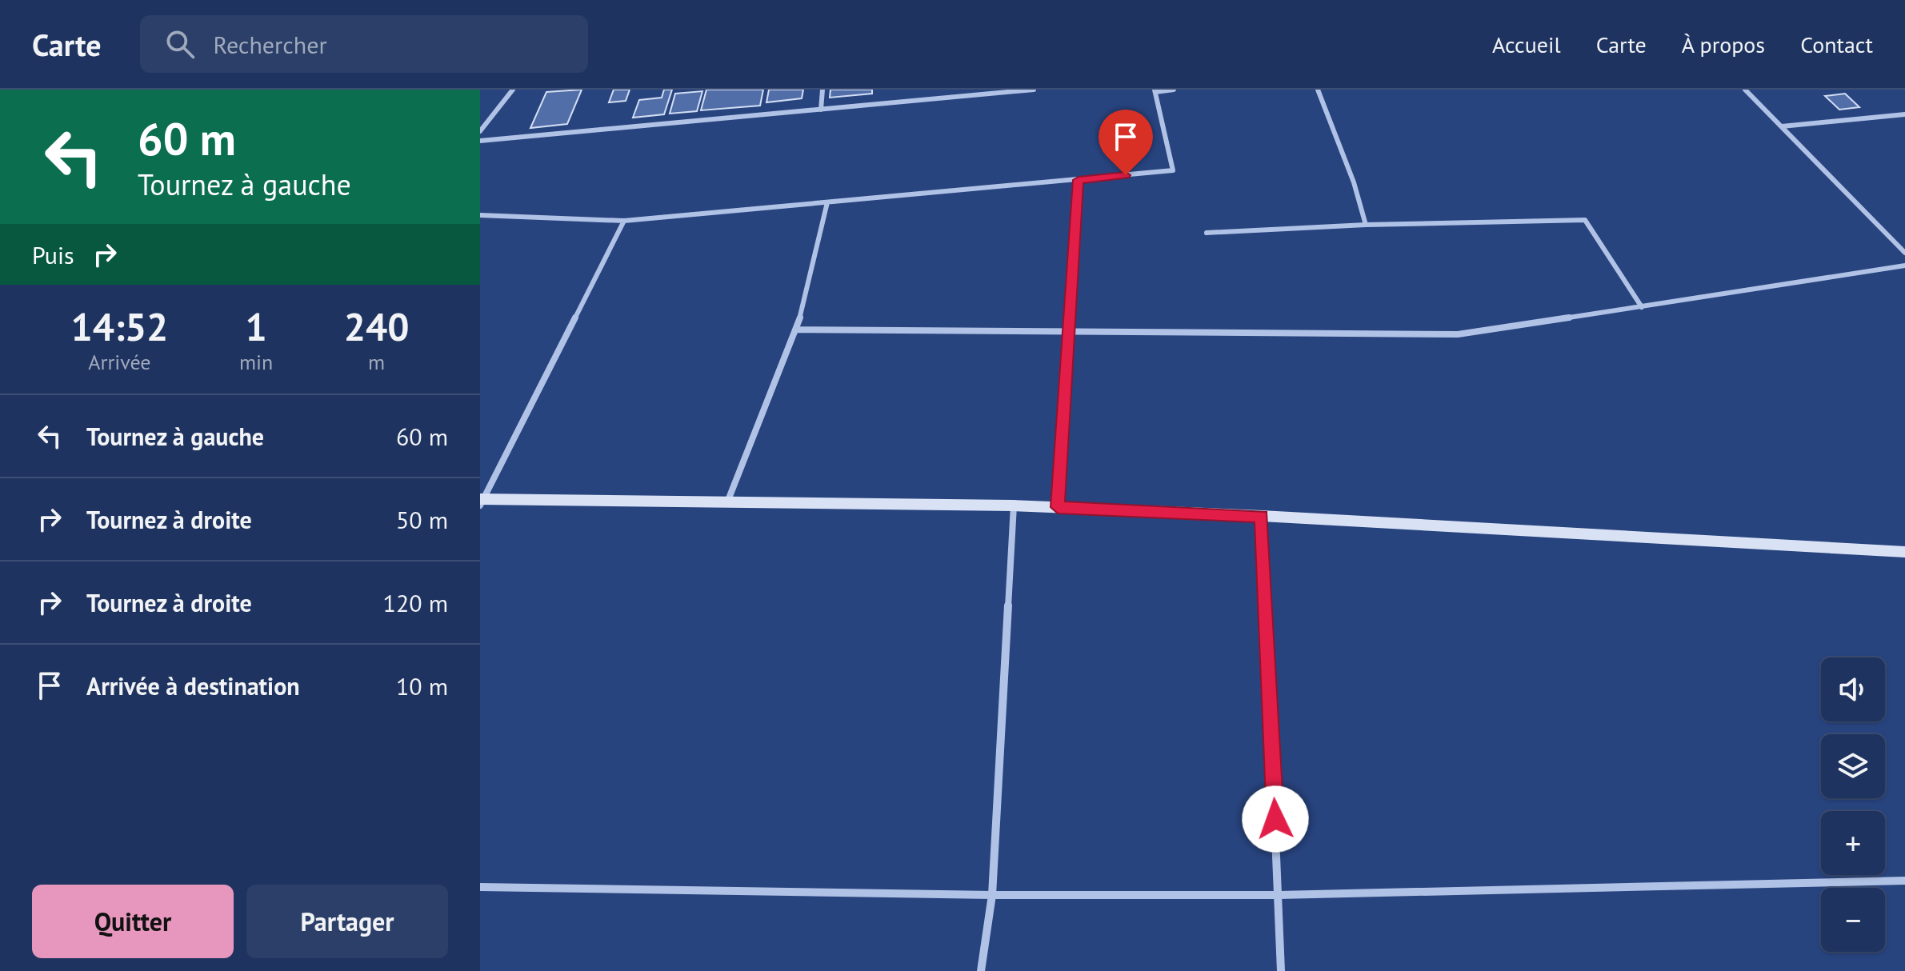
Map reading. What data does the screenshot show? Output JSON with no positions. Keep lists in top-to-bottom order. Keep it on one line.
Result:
{"page":{"header":"Carte","search":"Rechercher","nav":["Accueil","Carte","À propos","Contact"],"turn":["60 m","Tournez à gauche"],"then":"Puis","eta":["14:52","Arrivée","1","min","240","m"],"list":[{"name":"Tournez à gauche","value":"60 m"},{"name":"Tournez à droite","value":"50 m"},{"name":"Tournez à droite","value":"120 m"},{"name":"Arrivée à destination","value":"10 m"}],"map_buttons":["+","−"],"buttons":["Quitter","Partager"]}}
